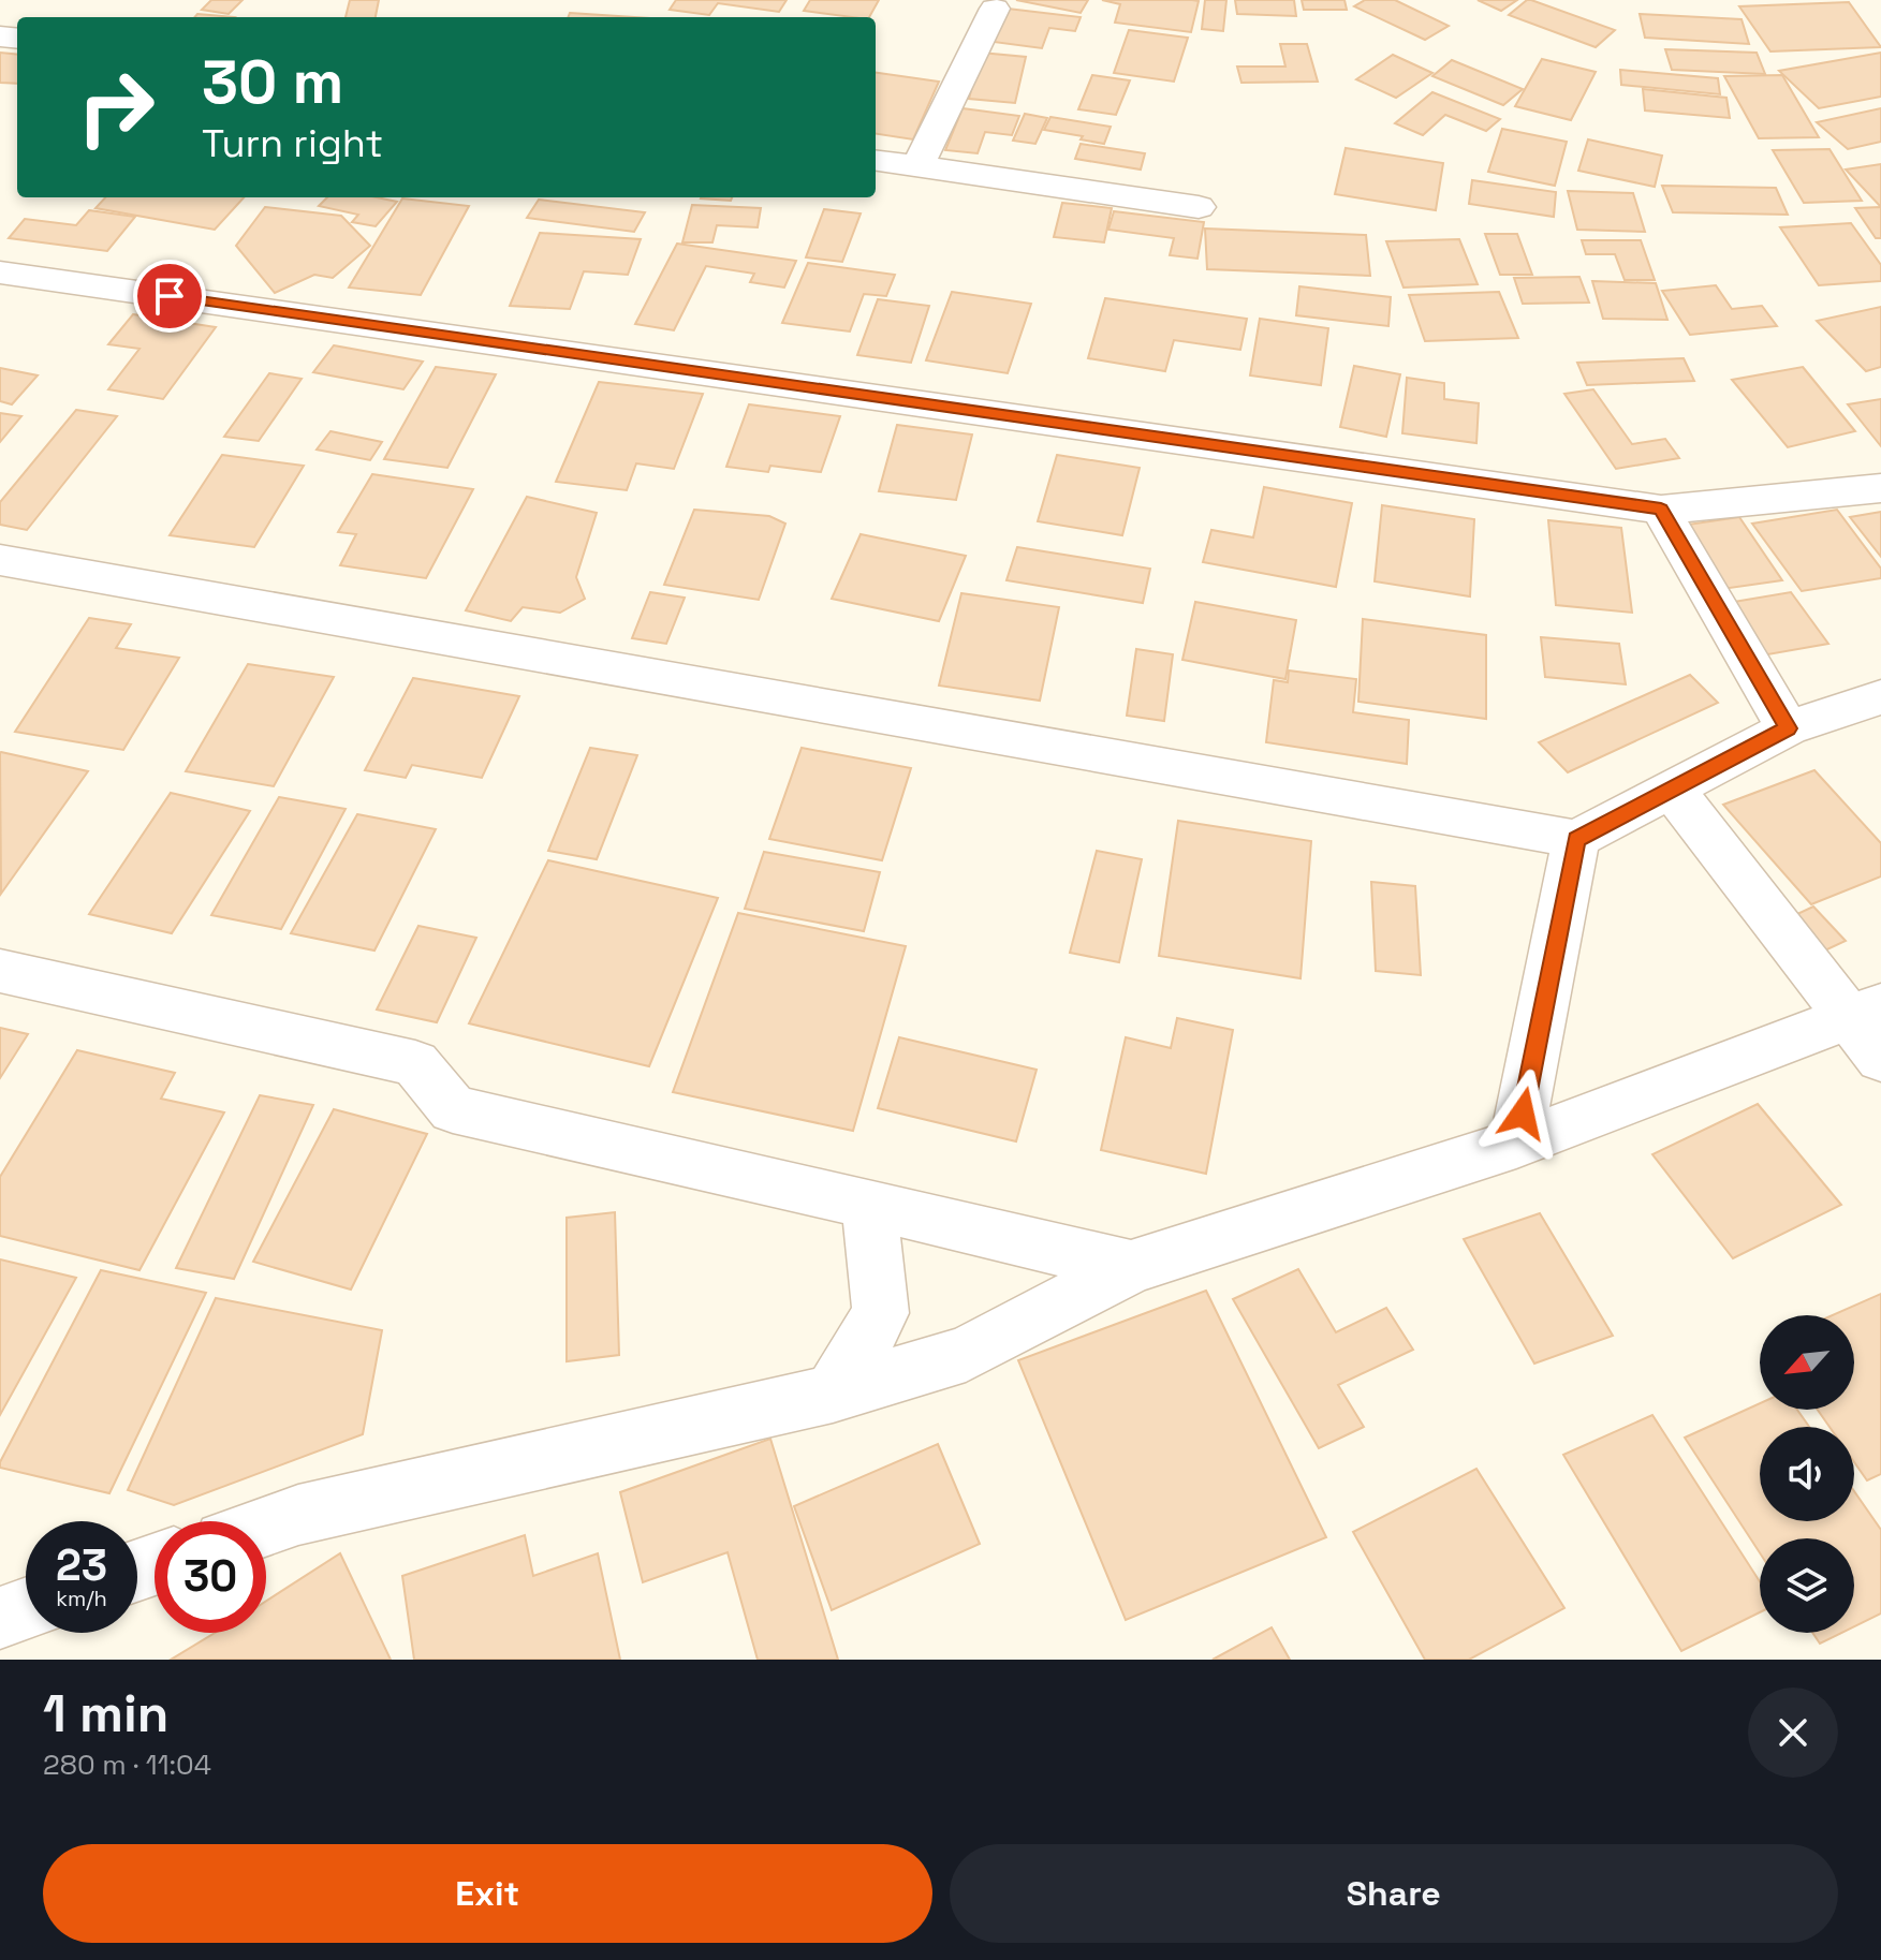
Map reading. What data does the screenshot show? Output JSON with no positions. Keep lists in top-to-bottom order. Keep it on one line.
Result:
{"north":"bottom left","page":{"turn":["30 m","Turn right"],"speed":"23 km/h","limit":"30","heading":["1 min","280 m · 11:04"],"buttons":["Exit","Share"]}}
